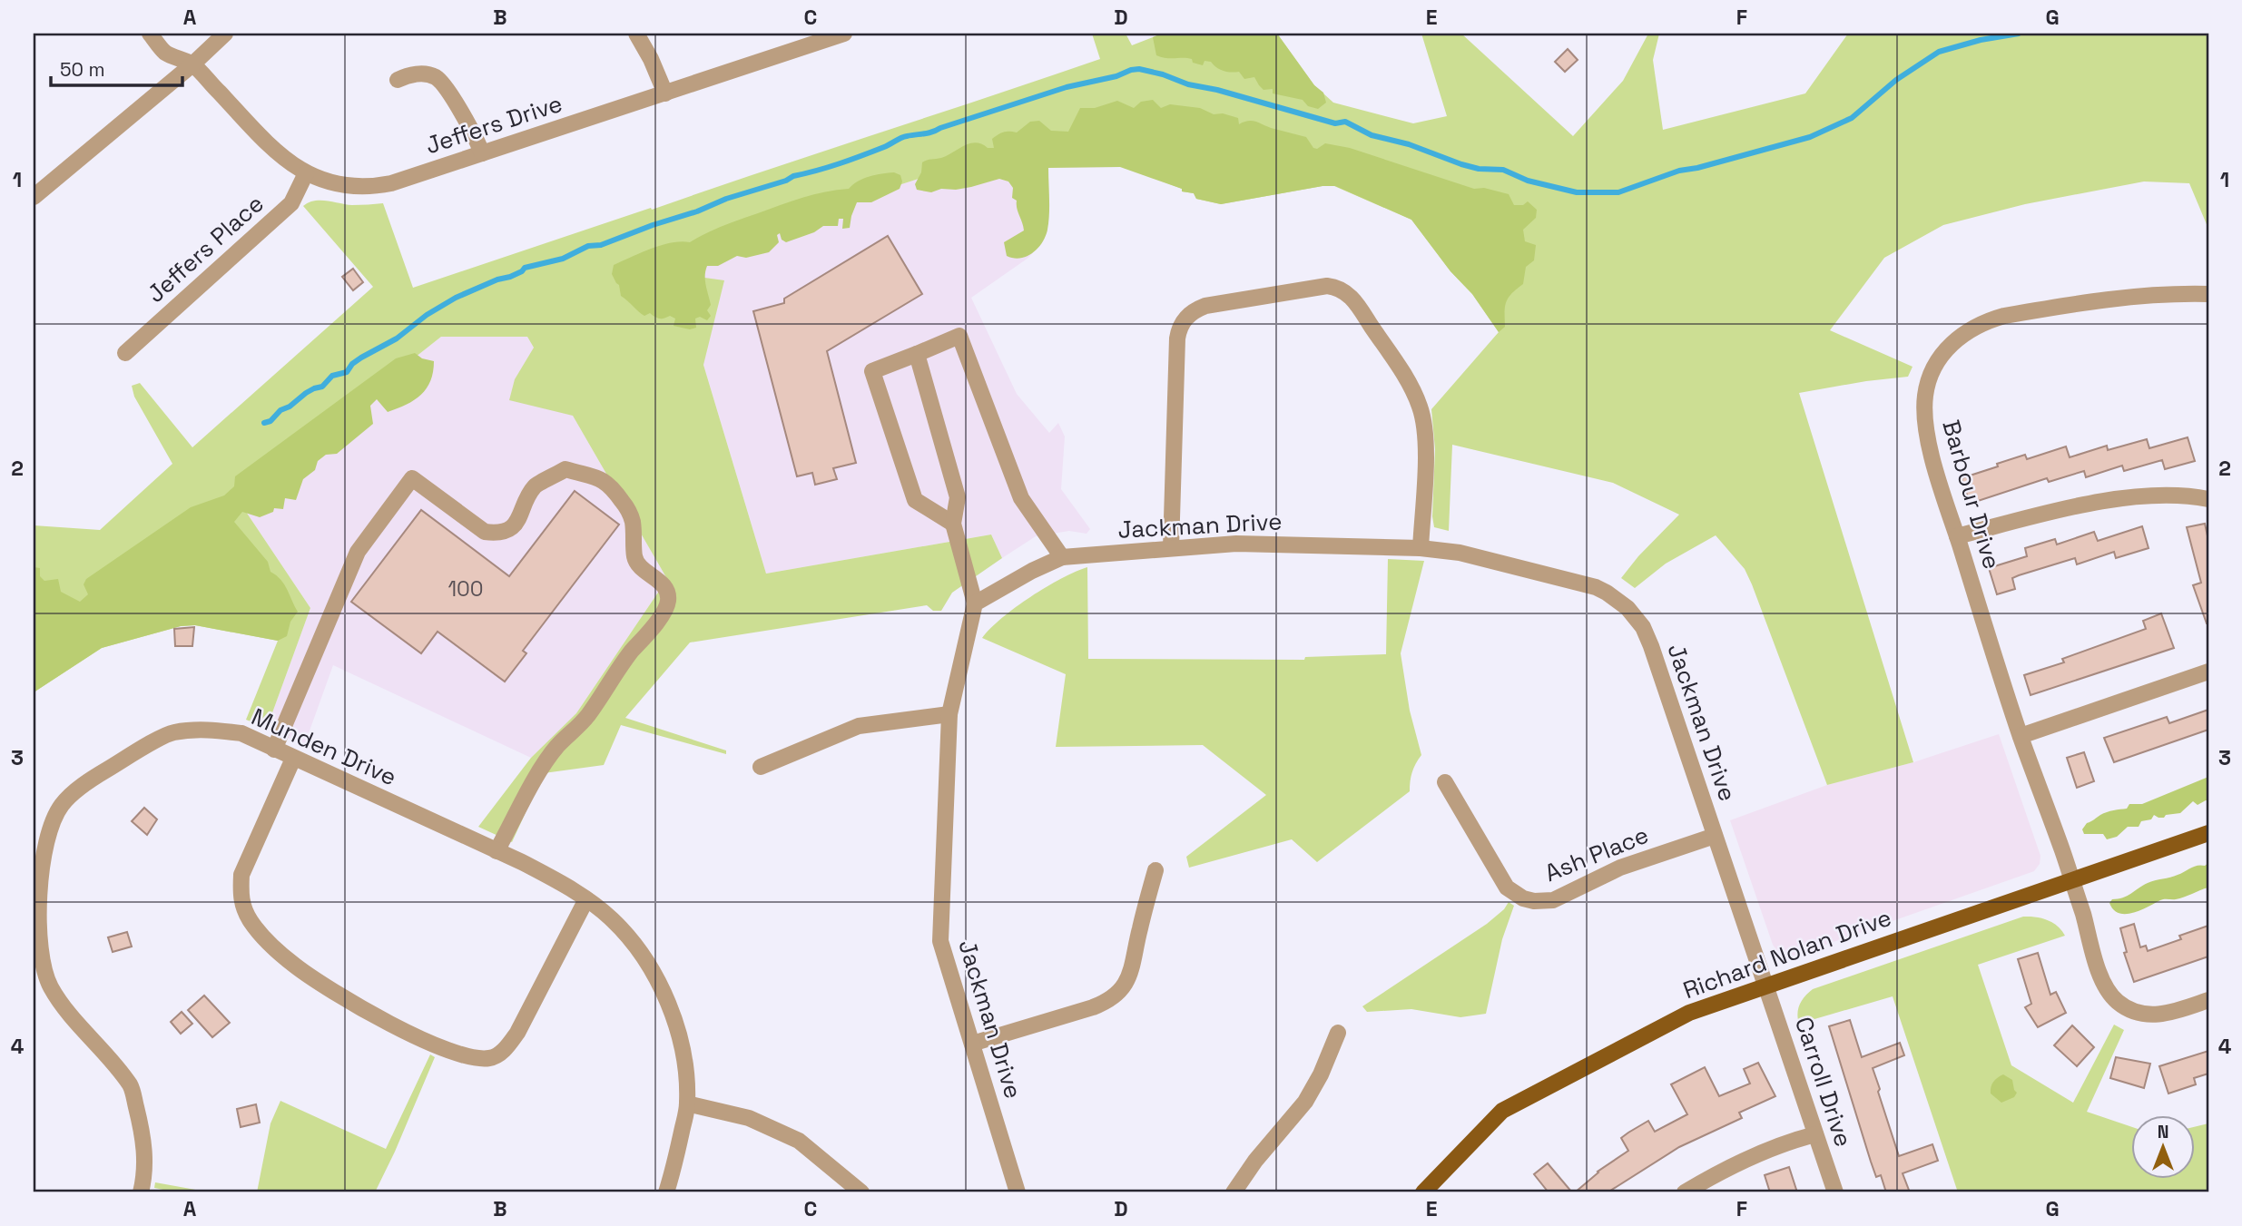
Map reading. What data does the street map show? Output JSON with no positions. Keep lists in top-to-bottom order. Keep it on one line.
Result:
{"streets":{"main road":["Richard Nolan Drive"],"street":["Jeffers Drive","Jeffers Place","Barbour Drive","Jackman Drive","Munden Drive","Ash Place","Carroll Drive"]},"crossings":[["Jeffers Drive","Jeffers Place"],["Barbour Drive","Richard Nolan Drive"],["Jackman Drive","Ash Place"],["Jackman Drive","Richard Nolan Drive"],["Jackman Drive","Carroll Drive"],["Richard Nolan Drive","Carroll Drive"]],"house_numbers":["100"],"scale_bar":"50 m","north":"top","grid":{"columns":["A","B","C","D","E","F","G"],"rows":["1","2","3","4"]}}
